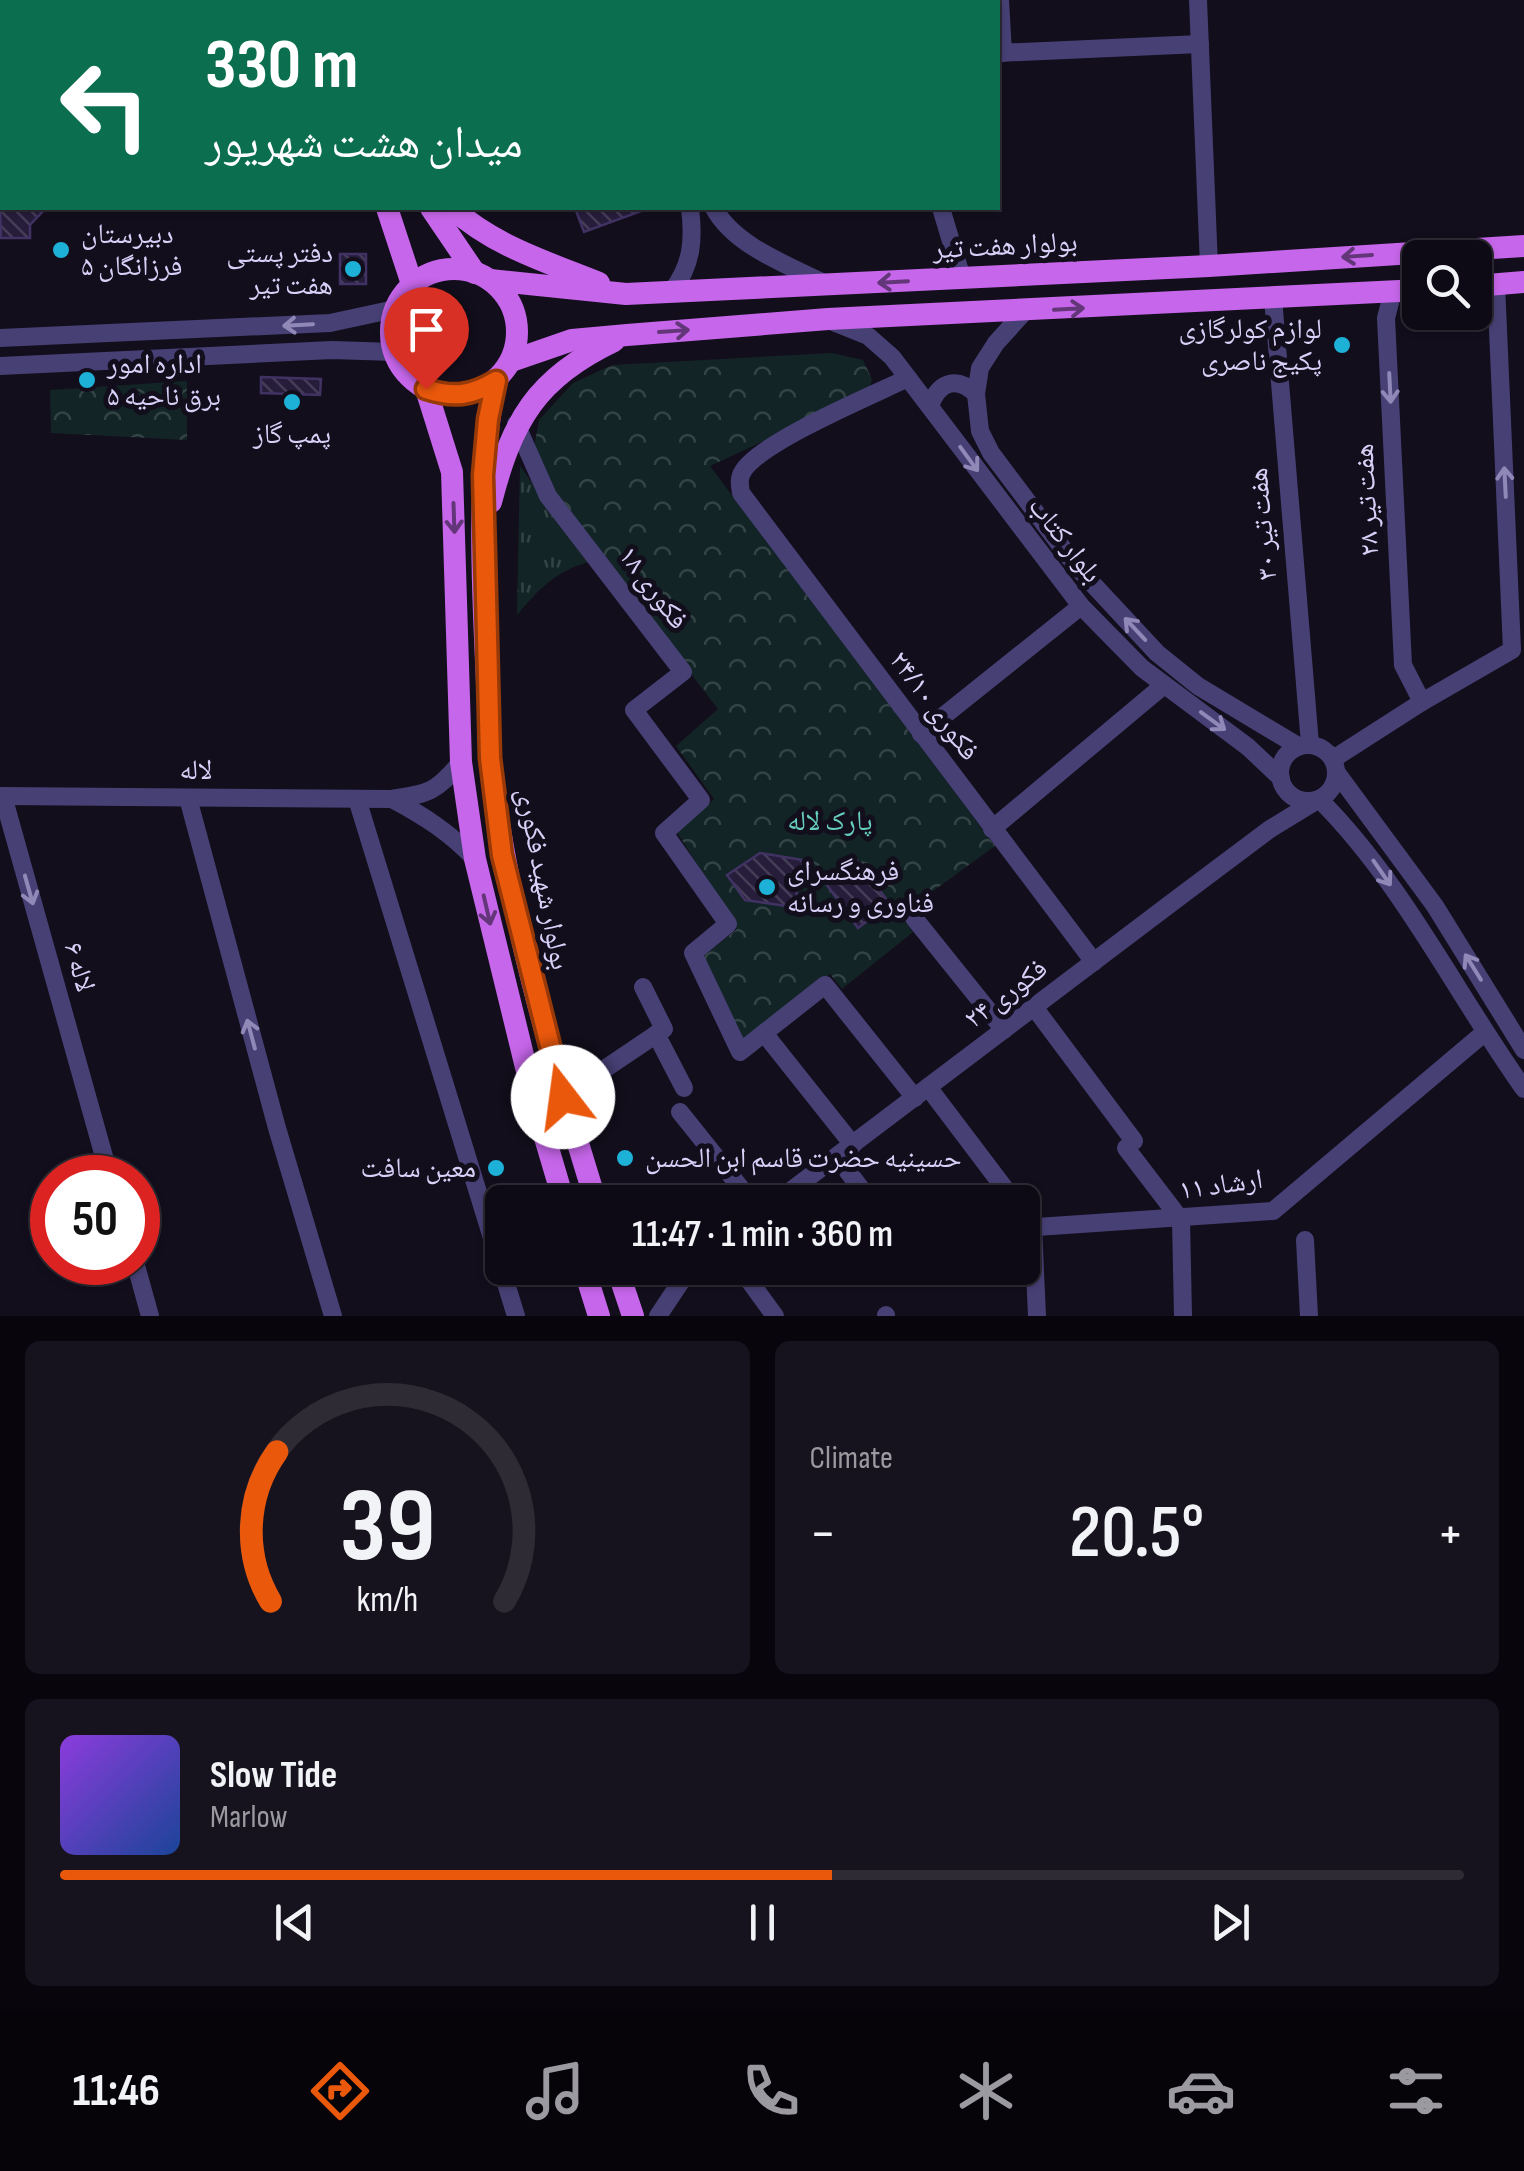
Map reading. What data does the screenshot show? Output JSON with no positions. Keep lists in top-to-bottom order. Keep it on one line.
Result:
{"streets":{"main road":["بولوار هفت تیر","بولوار شهید فکوری"],"street":["هفت تیر ۲۸","هفت تیر ۳۰","بلوار کتاب","فکوری ١٨","فکوری ۲۴/۱۰","لاله","لاله ۶","فکوری ۲۴","ارشاد ۱۱"]},"crossings":[["بولوار هفت تیر","بولوار شهید فکوری"],["هفت تیر ۳۰","بلوار کتاب"],["هفت تیر ۳۰","فکوری ۲۴"],["بلوار کتاب","فکوری ۲۴/۱۰"],["بلوار کتاب","فکوری ۲۴"],["فکوری ۲۴/۱۰","فکوری ۲۴"],["لاله","بولوار شهید فکوری"],["لاله","لاله ۶"]],"one_way":["هفت تیر ۲۸","لاله ۶"],"parks":["پارک لاله"],"places":["دبیرستان فرزانگان ۵","دفتر پستی هفت تیر","لوازم کولرگازی پکیج ناصری","اداره امور برق ناحیه ۵","پمپ گاز","فرهنگسرای فناوری و رسانه","حسینیه حضرت قاسم ابن الحسن","معین سافت"],"page":{"turn":["330 m","میدان هشت شهریور"],"limit":"50","trip":"11:47 · 1 min · 360 m","tile":"Climate","heat":["−","20.5°","+"],"song":["Slow Tide","Marlow"],"tabs":"11:46","gauge":["39","km/h"]}}
